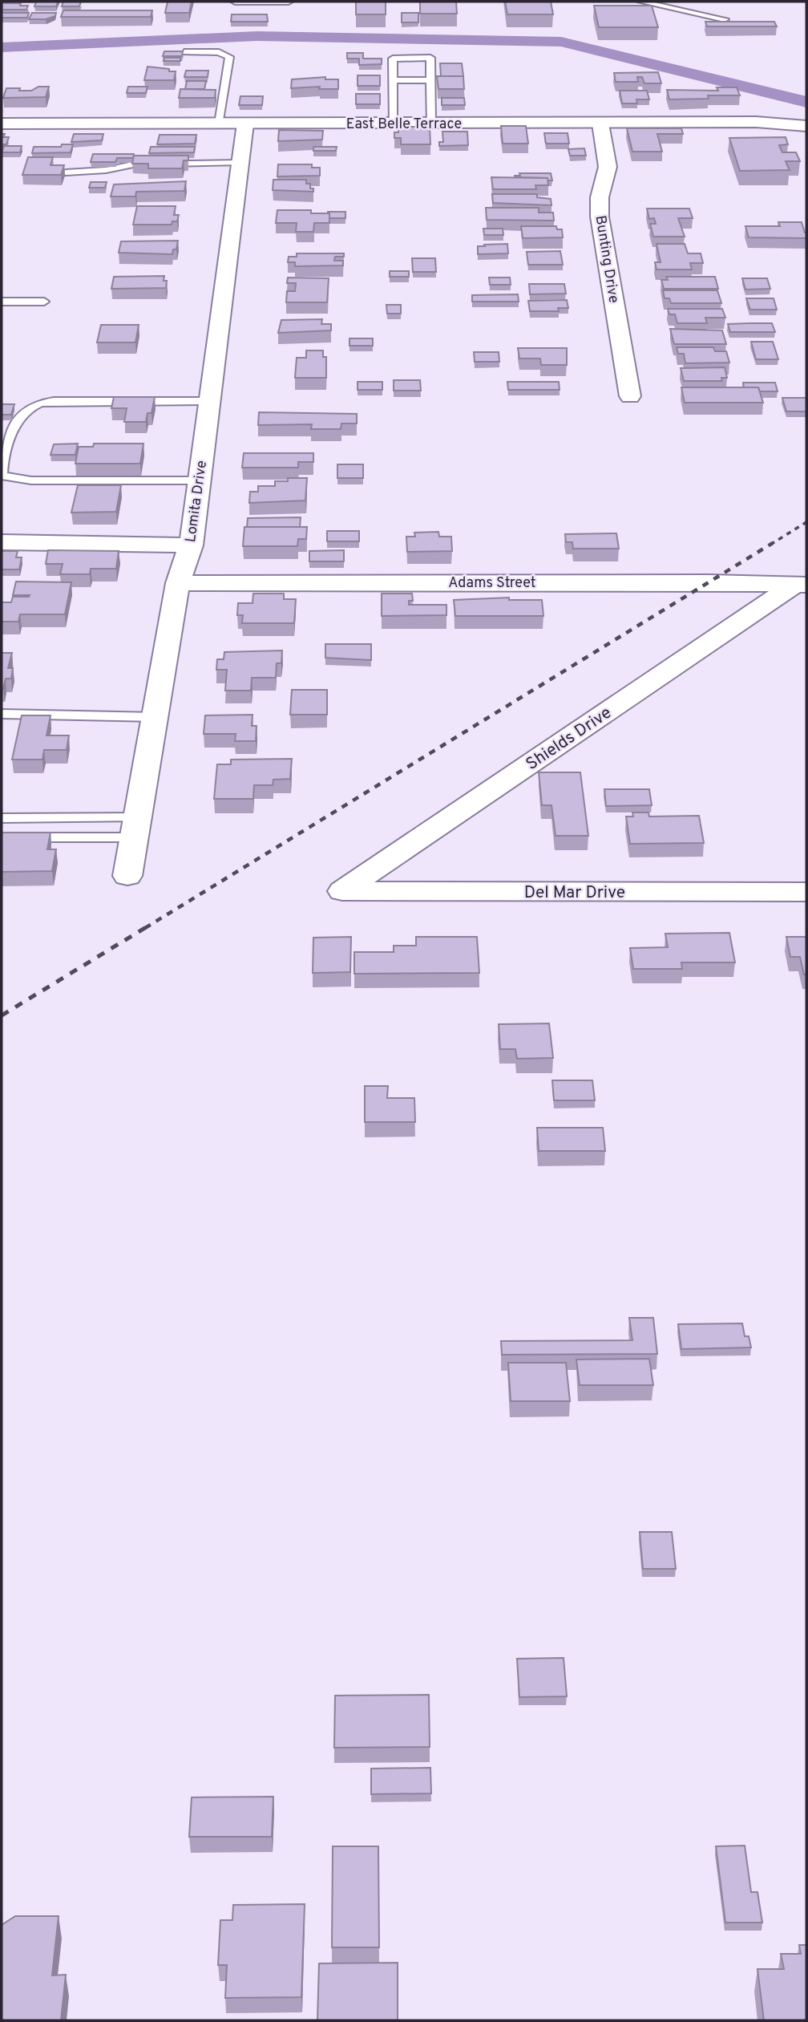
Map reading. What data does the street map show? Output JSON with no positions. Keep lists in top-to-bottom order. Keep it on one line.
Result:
{"streets":{"street":["East Belle Terrace","Bunting Drive","Lomita Drive","Adams Street","Shields Drive","Del Mar Drive"]},"crossings":[["East Belle Terrace","Bunting Drive"],["East Belle Terrace","Lomita Drive"],["Lomita Drive","Adams Street"],["Adams Street","Shields Drive"],["Shields Drive","Del Mar Drive"]]}
